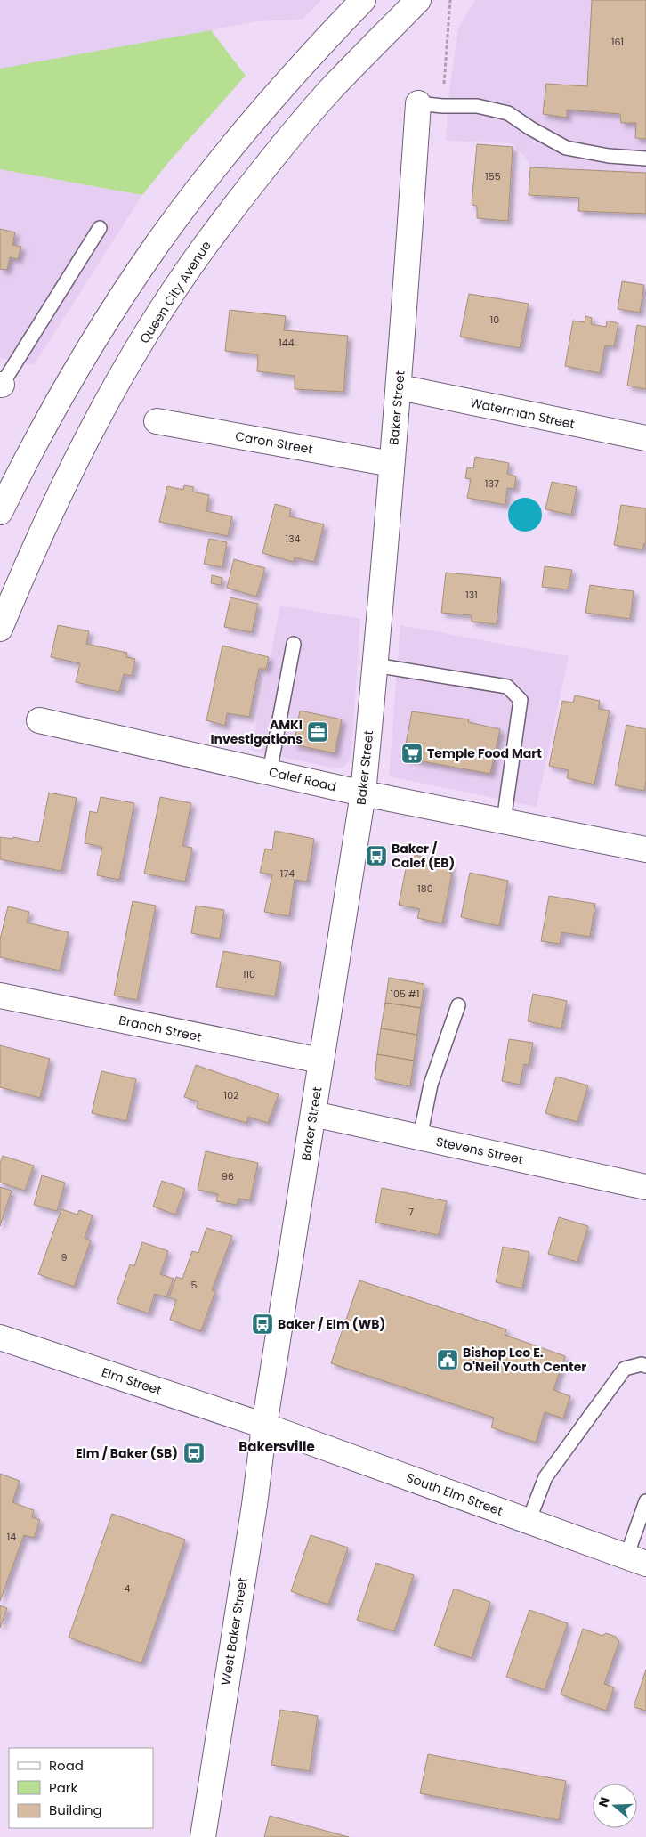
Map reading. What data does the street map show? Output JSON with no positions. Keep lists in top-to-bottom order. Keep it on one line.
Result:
{"streets":{"street":["Queen City Avenue","Baker Street","Waterman Street","Caron Street","Calef Road","Branch Street","Stevens Street","Elm Street","South Elm Street","West Baker Street"]},"crossings":[["Baker Street","Waterman Street"],["Baker Street","Caron Street"],["Baker Street","Calef Road"],["Baker Street","Branch Street"],["Baker Street","Stevens Street"],["Baker Street","Elm Street"],["Baker Street","South Elm Street"],["Baker Street","West Baker Street"],["Elm Street","South Elm Street"],["Elm Street","West Baker Street"],["South Elm Street","West Baker Street"]],"districts":["Bakersville"],"places":{"office":["AMKI Investigations"],"supermarket":["Temple Food Mart"],"bus stop":["Baker / Calef (EB)","Baker / Elm (WB)","Elm / Baker (SB)"],"public building":["Bishop Leo E. O'Neil Youth Center"]},"house_numbers":["161","155","10","144","137","134","131","174","180","110","105 #1","102","96","7","9","5","14","4"],"legend":["Road","Park","Building"],"north":"left"}
